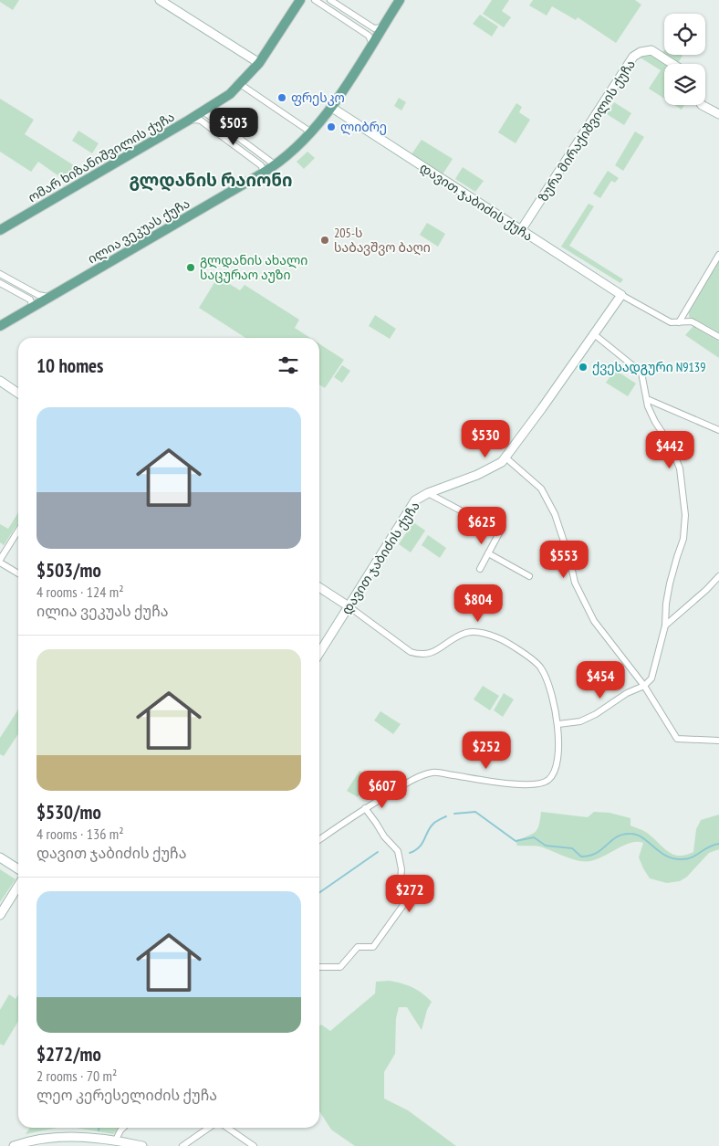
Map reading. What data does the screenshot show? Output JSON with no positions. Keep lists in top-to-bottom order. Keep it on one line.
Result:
{"streets":{"main road":["ომარ ხიზანიშვილის ქუჩა","ილია ვეკუას ქუჩა"],"street":["ზურა მირაქიშვილის ქუჩა","დავით ჯაბიძის ქუჩა"]},"crossings":[["ზურა მირაქიშვილის ქუჩა","დავით ჯაბიძის ქუჩა"],["დავით ჯაბიძის ქუჩა","ილია ვეკუას ქუჩა"]],"districts":["გლდანის რაიონი"],"places":["ფრესკო","ლიბრე","205-ს საბავშვო ბაღი","გლდანის ახალი საცურაო აუზი","ქვესადგური N9139"],"page":{"price":["$503","$530","$442","$625","$553","$804","$454","$252","$607","$272"],"heading":"10 homes","list":[{"name":"$503/mo","note":"4 rooms · 124 m² · ილია ვეკუას ქუჩა"},{"name":"$530/mo","note":"4 rooms · 136 m² · დავით ჯაბიძის ქუჩა"},{"name":"$272/mo","note":"2 rooms · 70 m² · ლეო კერესელიძის ქუჩა"}]}}
